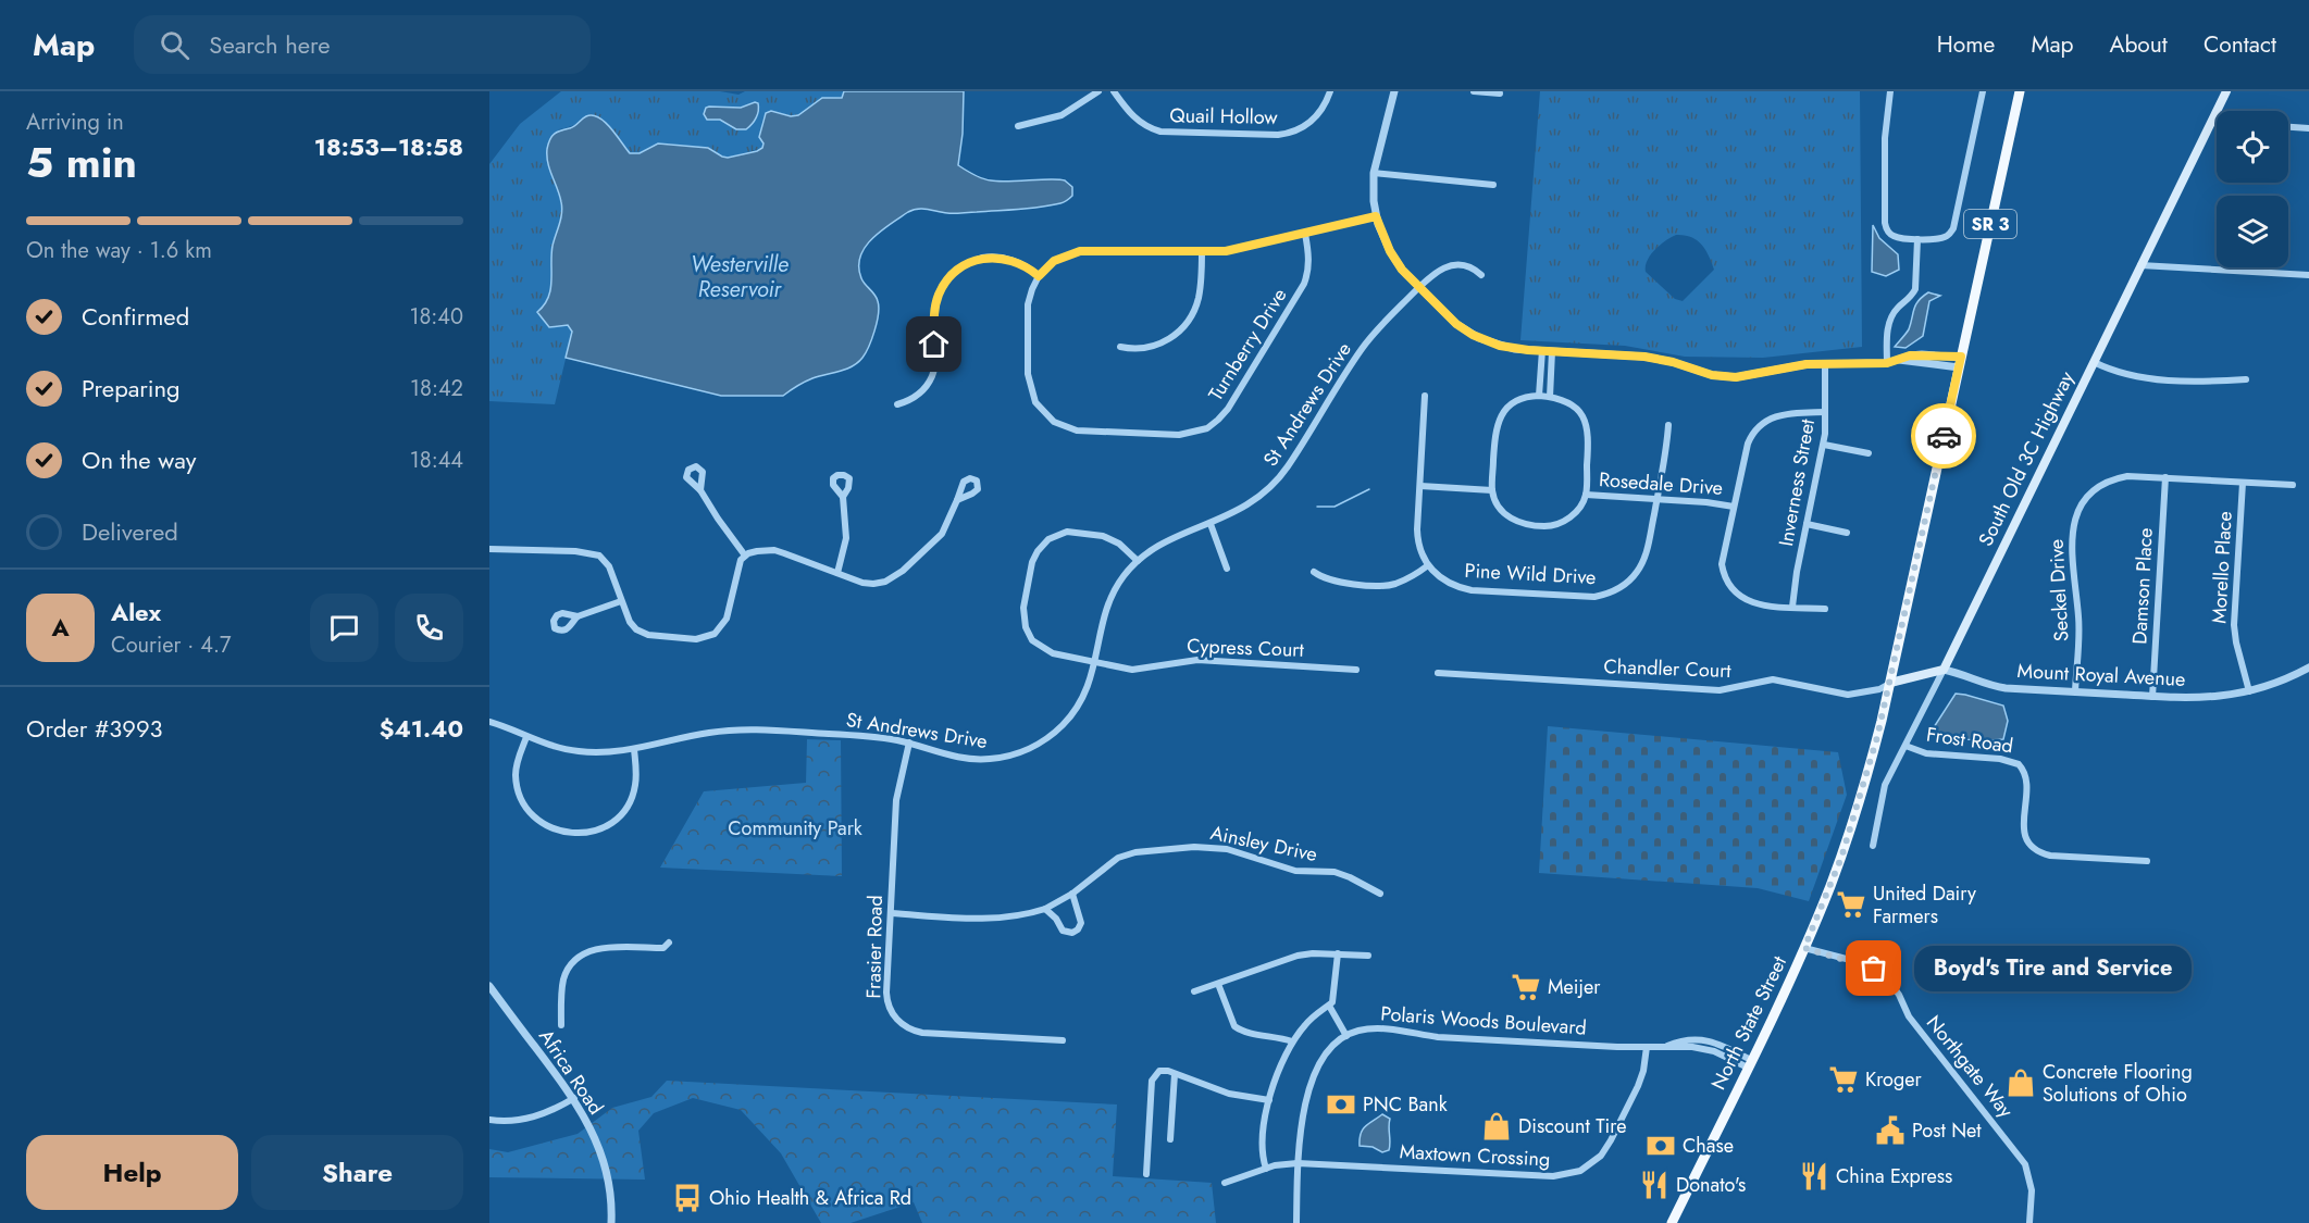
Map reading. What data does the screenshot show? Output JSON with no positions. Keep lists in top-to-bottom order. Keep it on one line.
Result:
{"streets":{"main road":["SR 3","South Old 3C Highway","North State Street"],"street":["Quail Hollow","Turnberry Drive","St Andrews Drive","Inverness Street","Rosedale Drive","Morello Place","Pine Wild Drive","Damson Place","Seckel Drive","Cypress Court","Chandler Court","Mount Royal Avenue","Frost Road","Ainsley Drive","Frasier Road","Polaris Woods Boulevard","Northgate Way","Africa Road","Maxtown Crossing"]},"crossings":[["SR 3","Chandler Court"],["SR 3","North State Street"],["St Andrews Drive","Cypress Court"],["St Andrews Drive","Frasier Road"],["South Old 3C Highway","Mount Royal Avenue"],["South Old 3C Highway","Frost Road"],["Rosedale Drive","Pine Wild Drive"],["Morello Place","Seckel Drive"],["Morello Place","Mount Royal Avenue"],["Damson Place","Seckel Drive"],["Damson Place","Mount Royal Avenue"],["Seckel Drive","Mount Royal Avenue"],["Chandler Court","North State Street"],["Ainsley Drive","Frasier Road"],["Polaris Woods Boulevard","North State Street"],["Polaris Woods Boulevard","Maxtown Crossing"],["North State Street","Northgate Way"]],"water":["Westerville Reservoir"],"parks":["Community Park"],"places":{"supermarket":["United Dairy Farmers","Meijer","Kroger"],"other":["Boyd's Tire and Service"],"shop":["Concrete Flooring Solutions of Ohio","Discount Tire"],"bank":["PNC Bank","Chase"],"public building":["Post Net"],"restaurant":["China Express","Donato's"],"bus stop":["Ohio Health & Africa Rd"]},"page":{"header":"Map","search":"Search here","nav":["Home","Map","About","Contact"],"heading":["5 min","Arriving in","18:53–18:58"],"panel":["Alex","Courier · 4.7","Order #3993","$41.40"],"bar":"On the way · 1.6 km","list":[["Confirmed","18:40"],["Preparing","18:42"],["On the way","18:44"],"Delivered"],"round":"A","bubble":"Boyd's Tire and Service","buttons":["Help","Share"]}}
